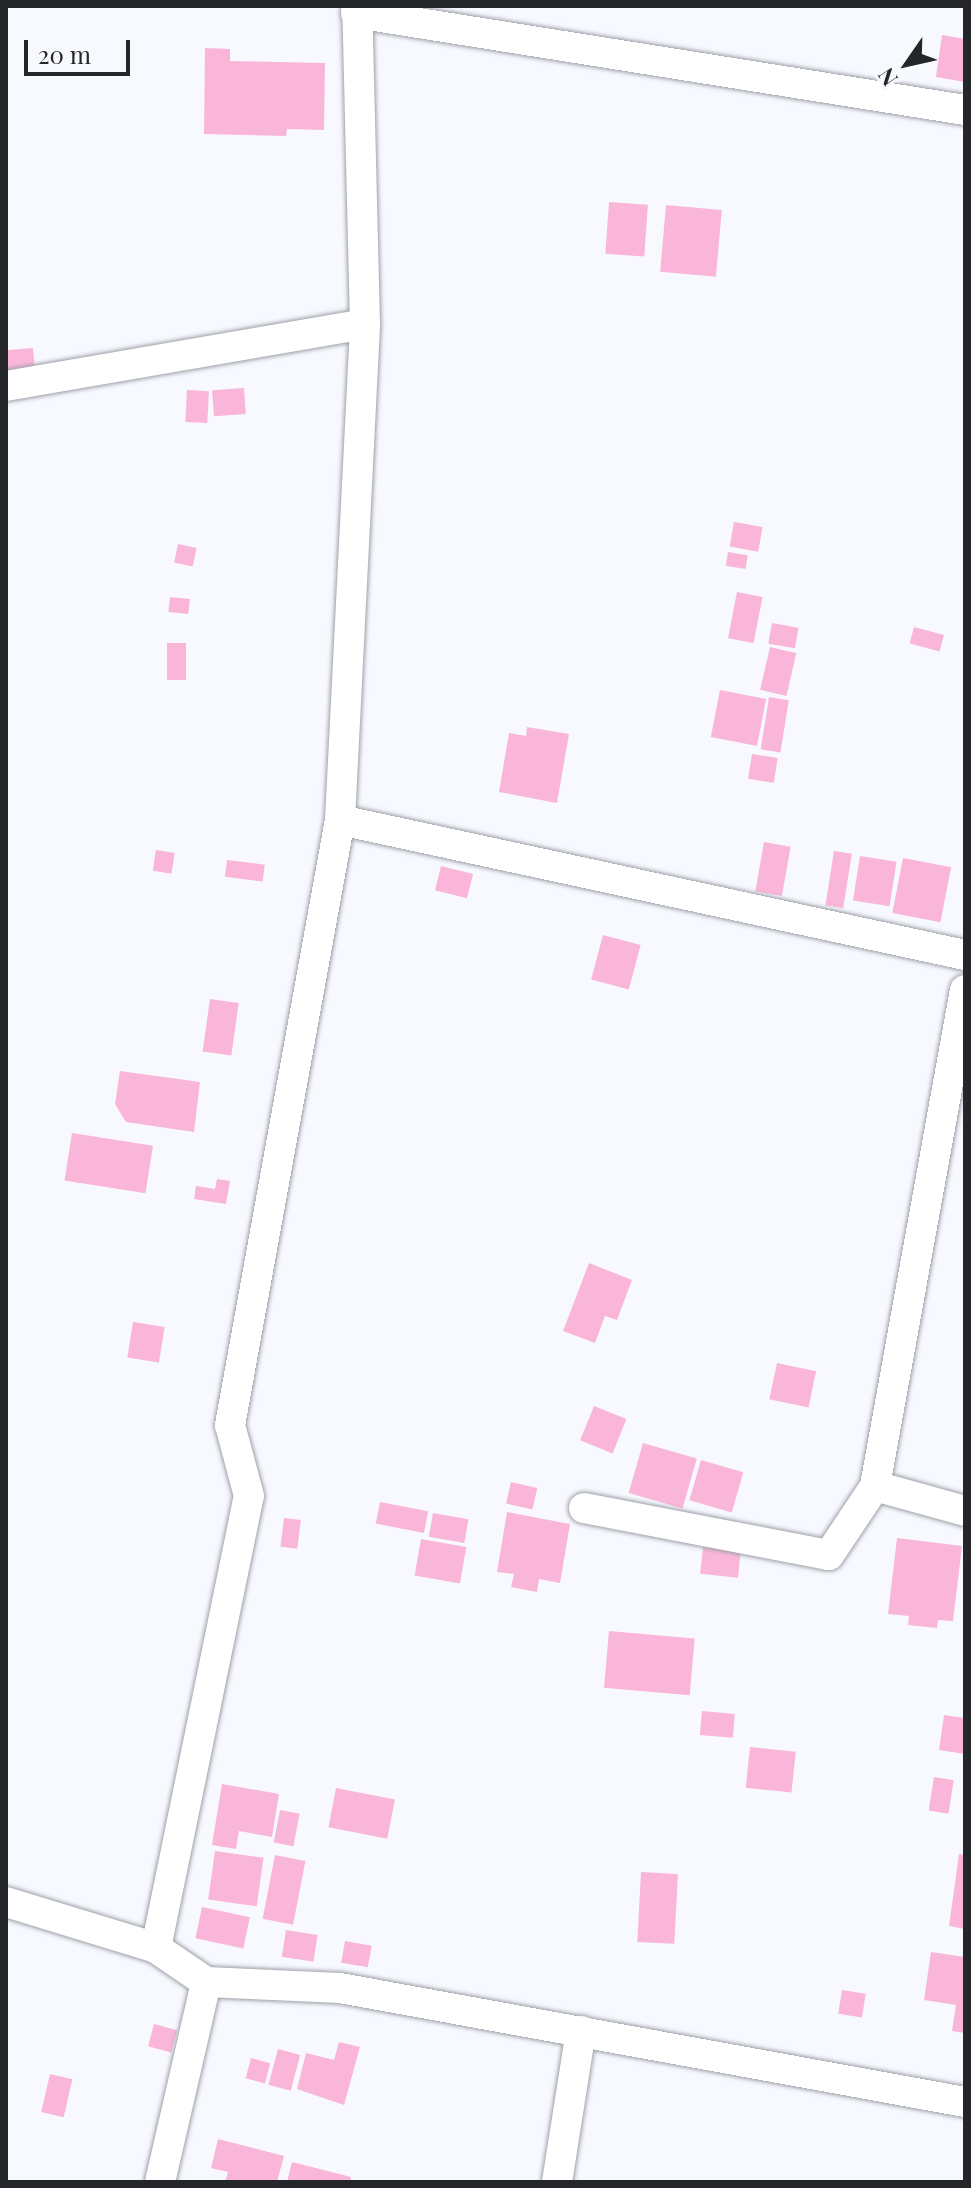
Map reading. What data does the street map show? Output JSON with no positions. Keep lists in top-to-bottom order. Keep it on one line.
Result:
{"scale_bar":"20 m","north":"bottom left"}
